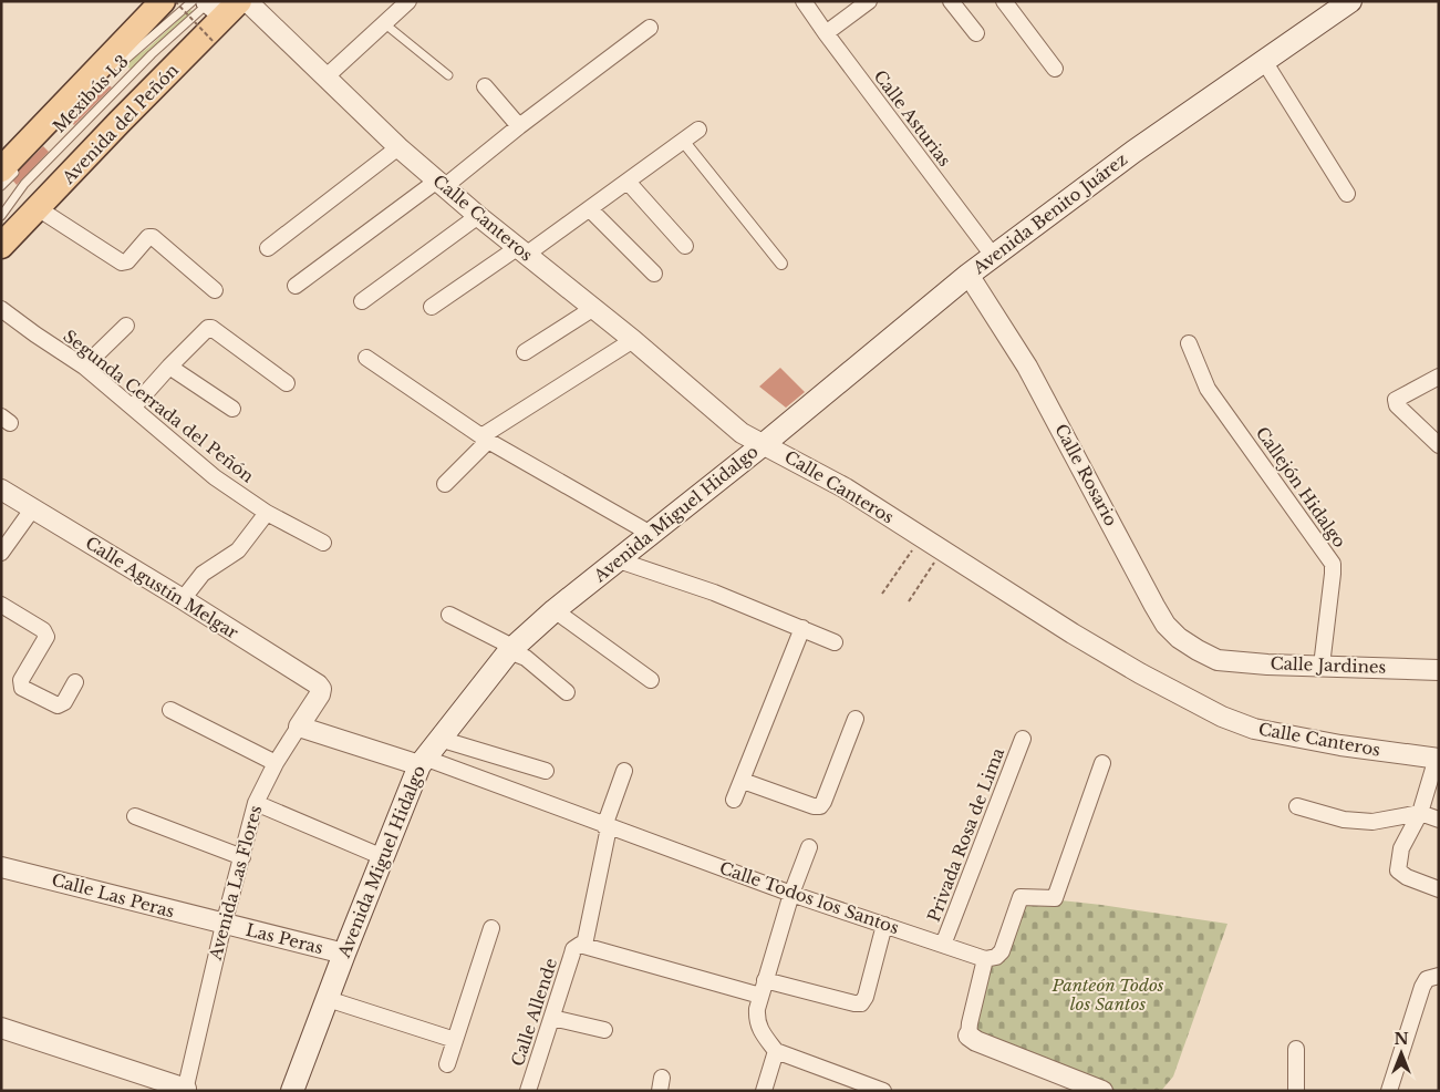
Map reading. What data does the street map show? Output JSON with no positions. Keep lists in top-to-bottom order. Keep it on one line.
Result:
{"streets":{"main road":["Avenida del Peñón","Avenida Benito Juárez","Avenida Miguel Hidalgo"],"street":["Calle Asturias","Calle Canteros","Segunda Cerrada del Peñón","Calle Rosario","Callejón Hidalgo","Calle Agustín Melgar","Calle Jardines","Privada Rosa de Lima","Avenida Las Flores","Calle Las Peras","Calle Todos los Santos","Las Peras","Calle Allende"],"lane":["Mexibús L3"]},"crossings":[["Mexibús L3","Avenida del Peñón"],["Calle Asturias","Avenida Benito Juárez"],["Avenida Benito Juárez","Calle Canteros"],["Avenida Benito Juárez","Calle Rosario"],["Avenida Benito Juárez","Avenida Miguel Hidalgo"],["Calle Canteros","Avenida Miguel Hidalgo"],["Calle Rosario","Calle Jardines"],["Callejón Hidalgo","Calle Jardines"],["Avenida Miguel Hidalgo","Calle Todos los Santos"],["Avenida Miguel Hidalgo","Las Peras"],["Calle Agustín Melgar","Avenida Las Flores"],["Privada Rosa de Lima","Calle Todos los Santos"],["Avenida Las Flores","Calle Las Peras"],["Avenida Las Flores","Las Peras"],["Calle Las Peras","Las Peras"],["Calle Todos los Santos","Calle Allende"]],"parks":["Panteón Todos los Santos"],"north":"top"}
